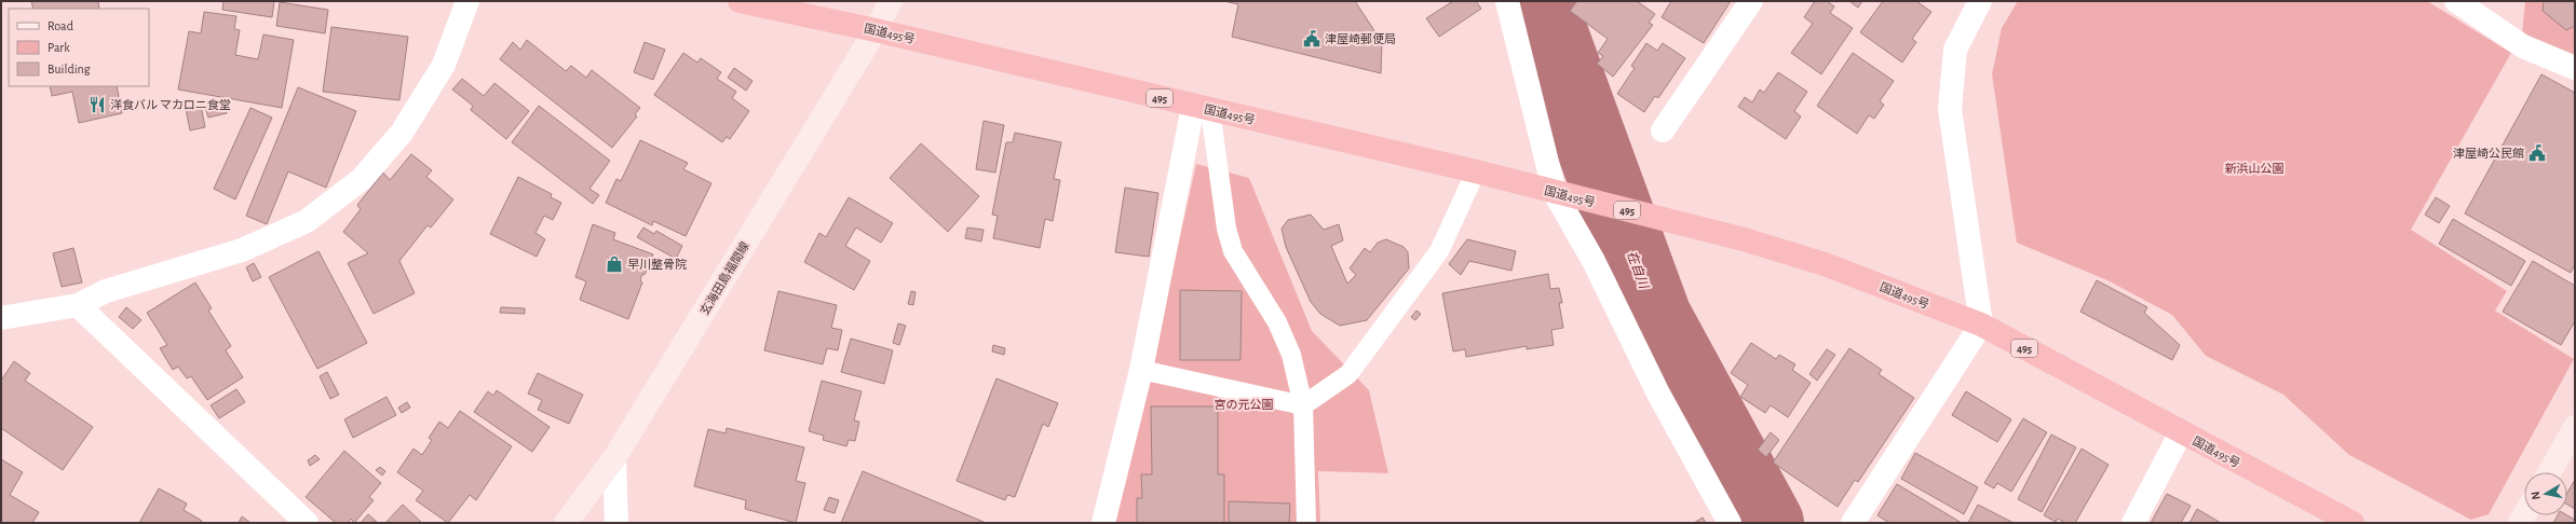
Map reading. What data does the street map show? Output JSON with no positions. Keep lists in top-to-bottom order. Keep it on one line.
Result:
{"streets":{"highway":["国道495号","495"],"main road":["玄海田島福間線"]},"crossings":[["国道495号","玄海田島福間線"]],"water":["在自川"],"parks":["新浜山公園","宮の元公園"],"places":{"public building":["津屋崎郵便局","津屋崎公民館"],"restaurant":["洋食バル マカロニ食堂"],"shop":["早川整骨院"]},"legend":["Road","Park","Building"],"north":"left"}
